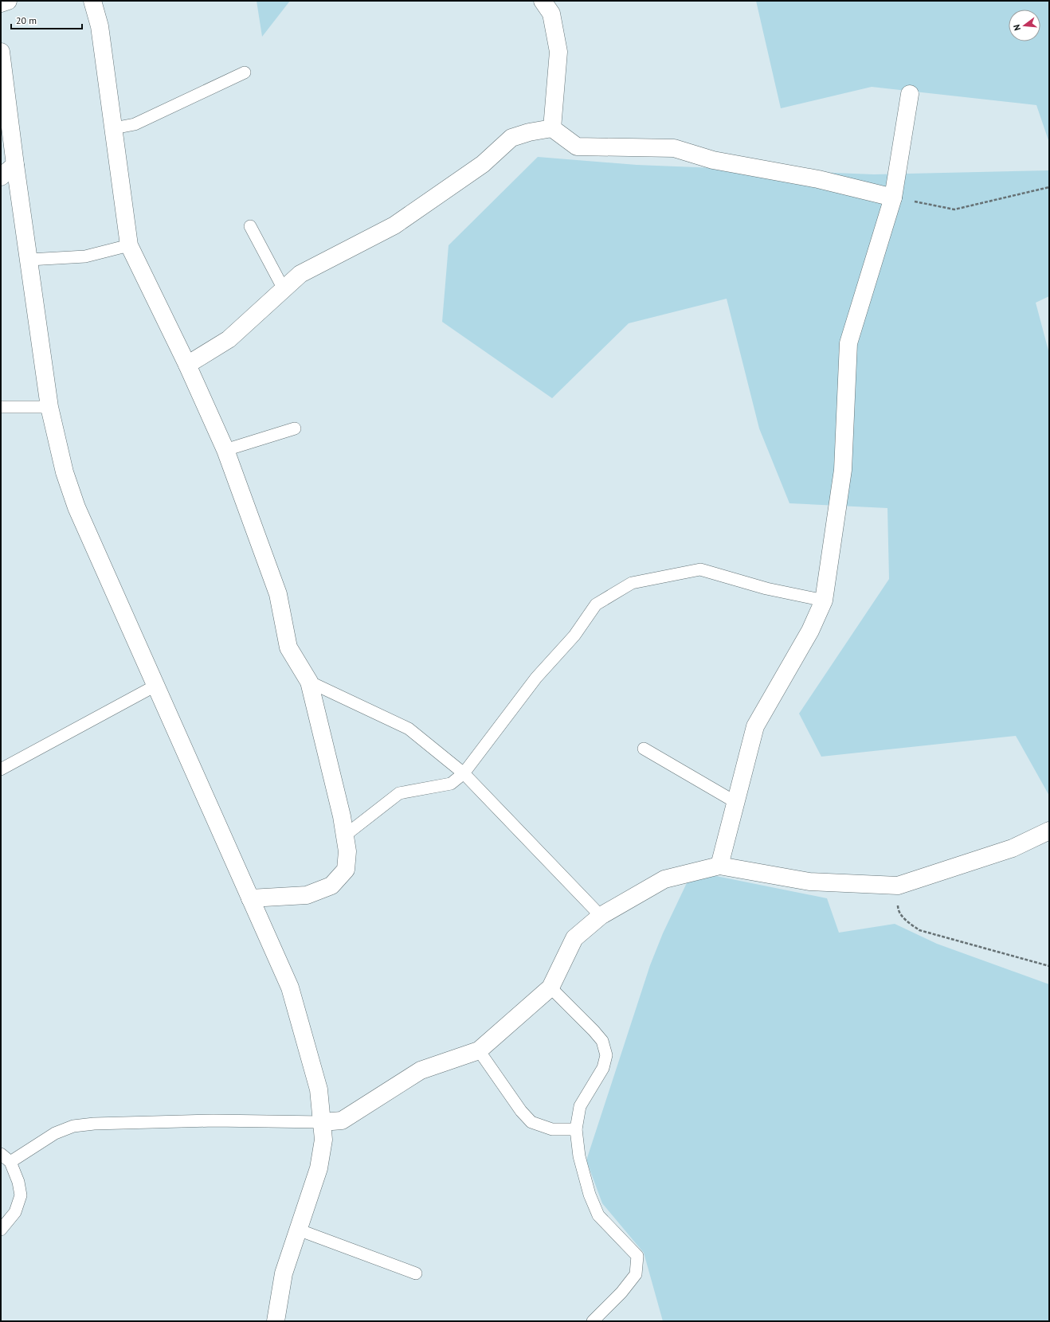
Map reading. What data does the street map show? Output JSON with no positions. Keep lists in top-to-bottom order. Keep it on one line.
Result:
{"scale_bar":"20 m","north":"left"}
